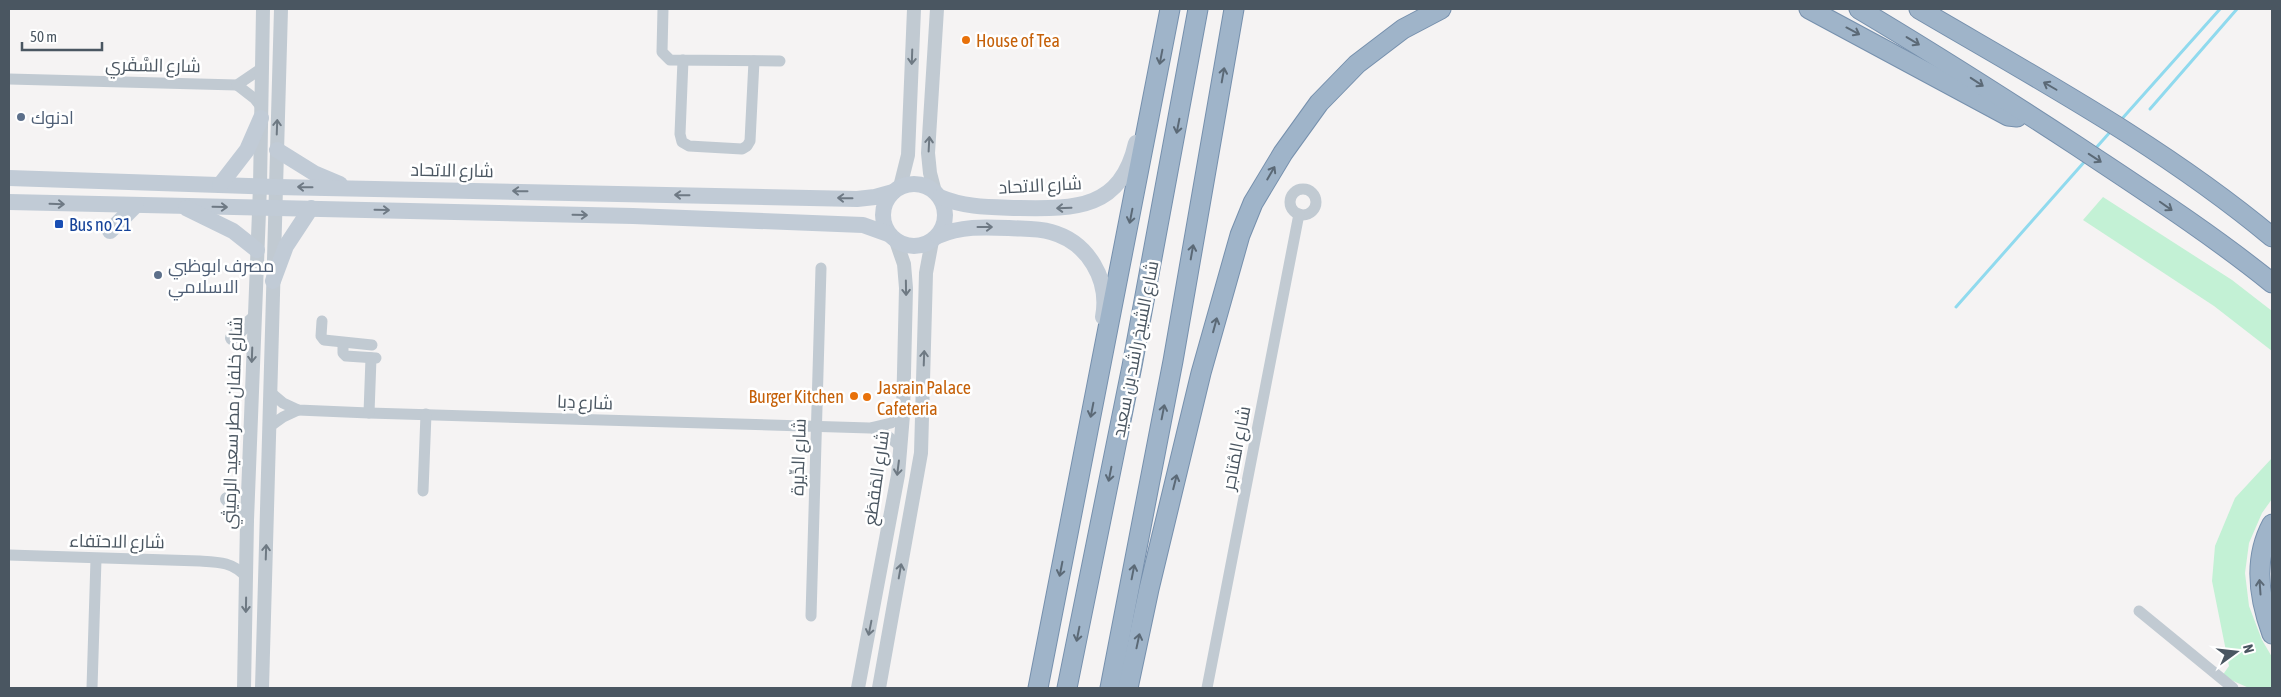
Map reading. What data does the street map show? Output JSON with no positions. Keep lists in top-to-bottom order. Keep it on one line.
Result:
{"streets":{"highway":["شارع الشيخ راشد بن سعيد"],"main road":["شارع الاتحاد"],"street":["شارع السَّفَري","شارع دِبا","شارع خلفان مطر سعيد الرميثي","شارع المُتاجر","شارع الدِّيرة","شارع المَقطَع","شارع الاحتفاء"]},"crossings":[["شارع الاتحاد","شارع خلفان مطر سعيد الرميثي"],["شارع الاتحاد","شارع المَقطَع"],["شارع دِبا","شارع خلفان مطر سعيد الرميثي"],["شارع دِبا","شارع الدِّيرة"],["شارع دِبا","شارع المَقطَع"],["شارع خلفان مطر سعيد الرميثي","شارع الاحتفاء"]],"places":{"other":["House of Tea","ادنوك","مصرف ابوظبي الاسلامي","Burger Kitchen","Jasrain Palace Cafeteria"],"transit":["Bus no 21"]},"scale_bar":"50 m","north":"right"}
